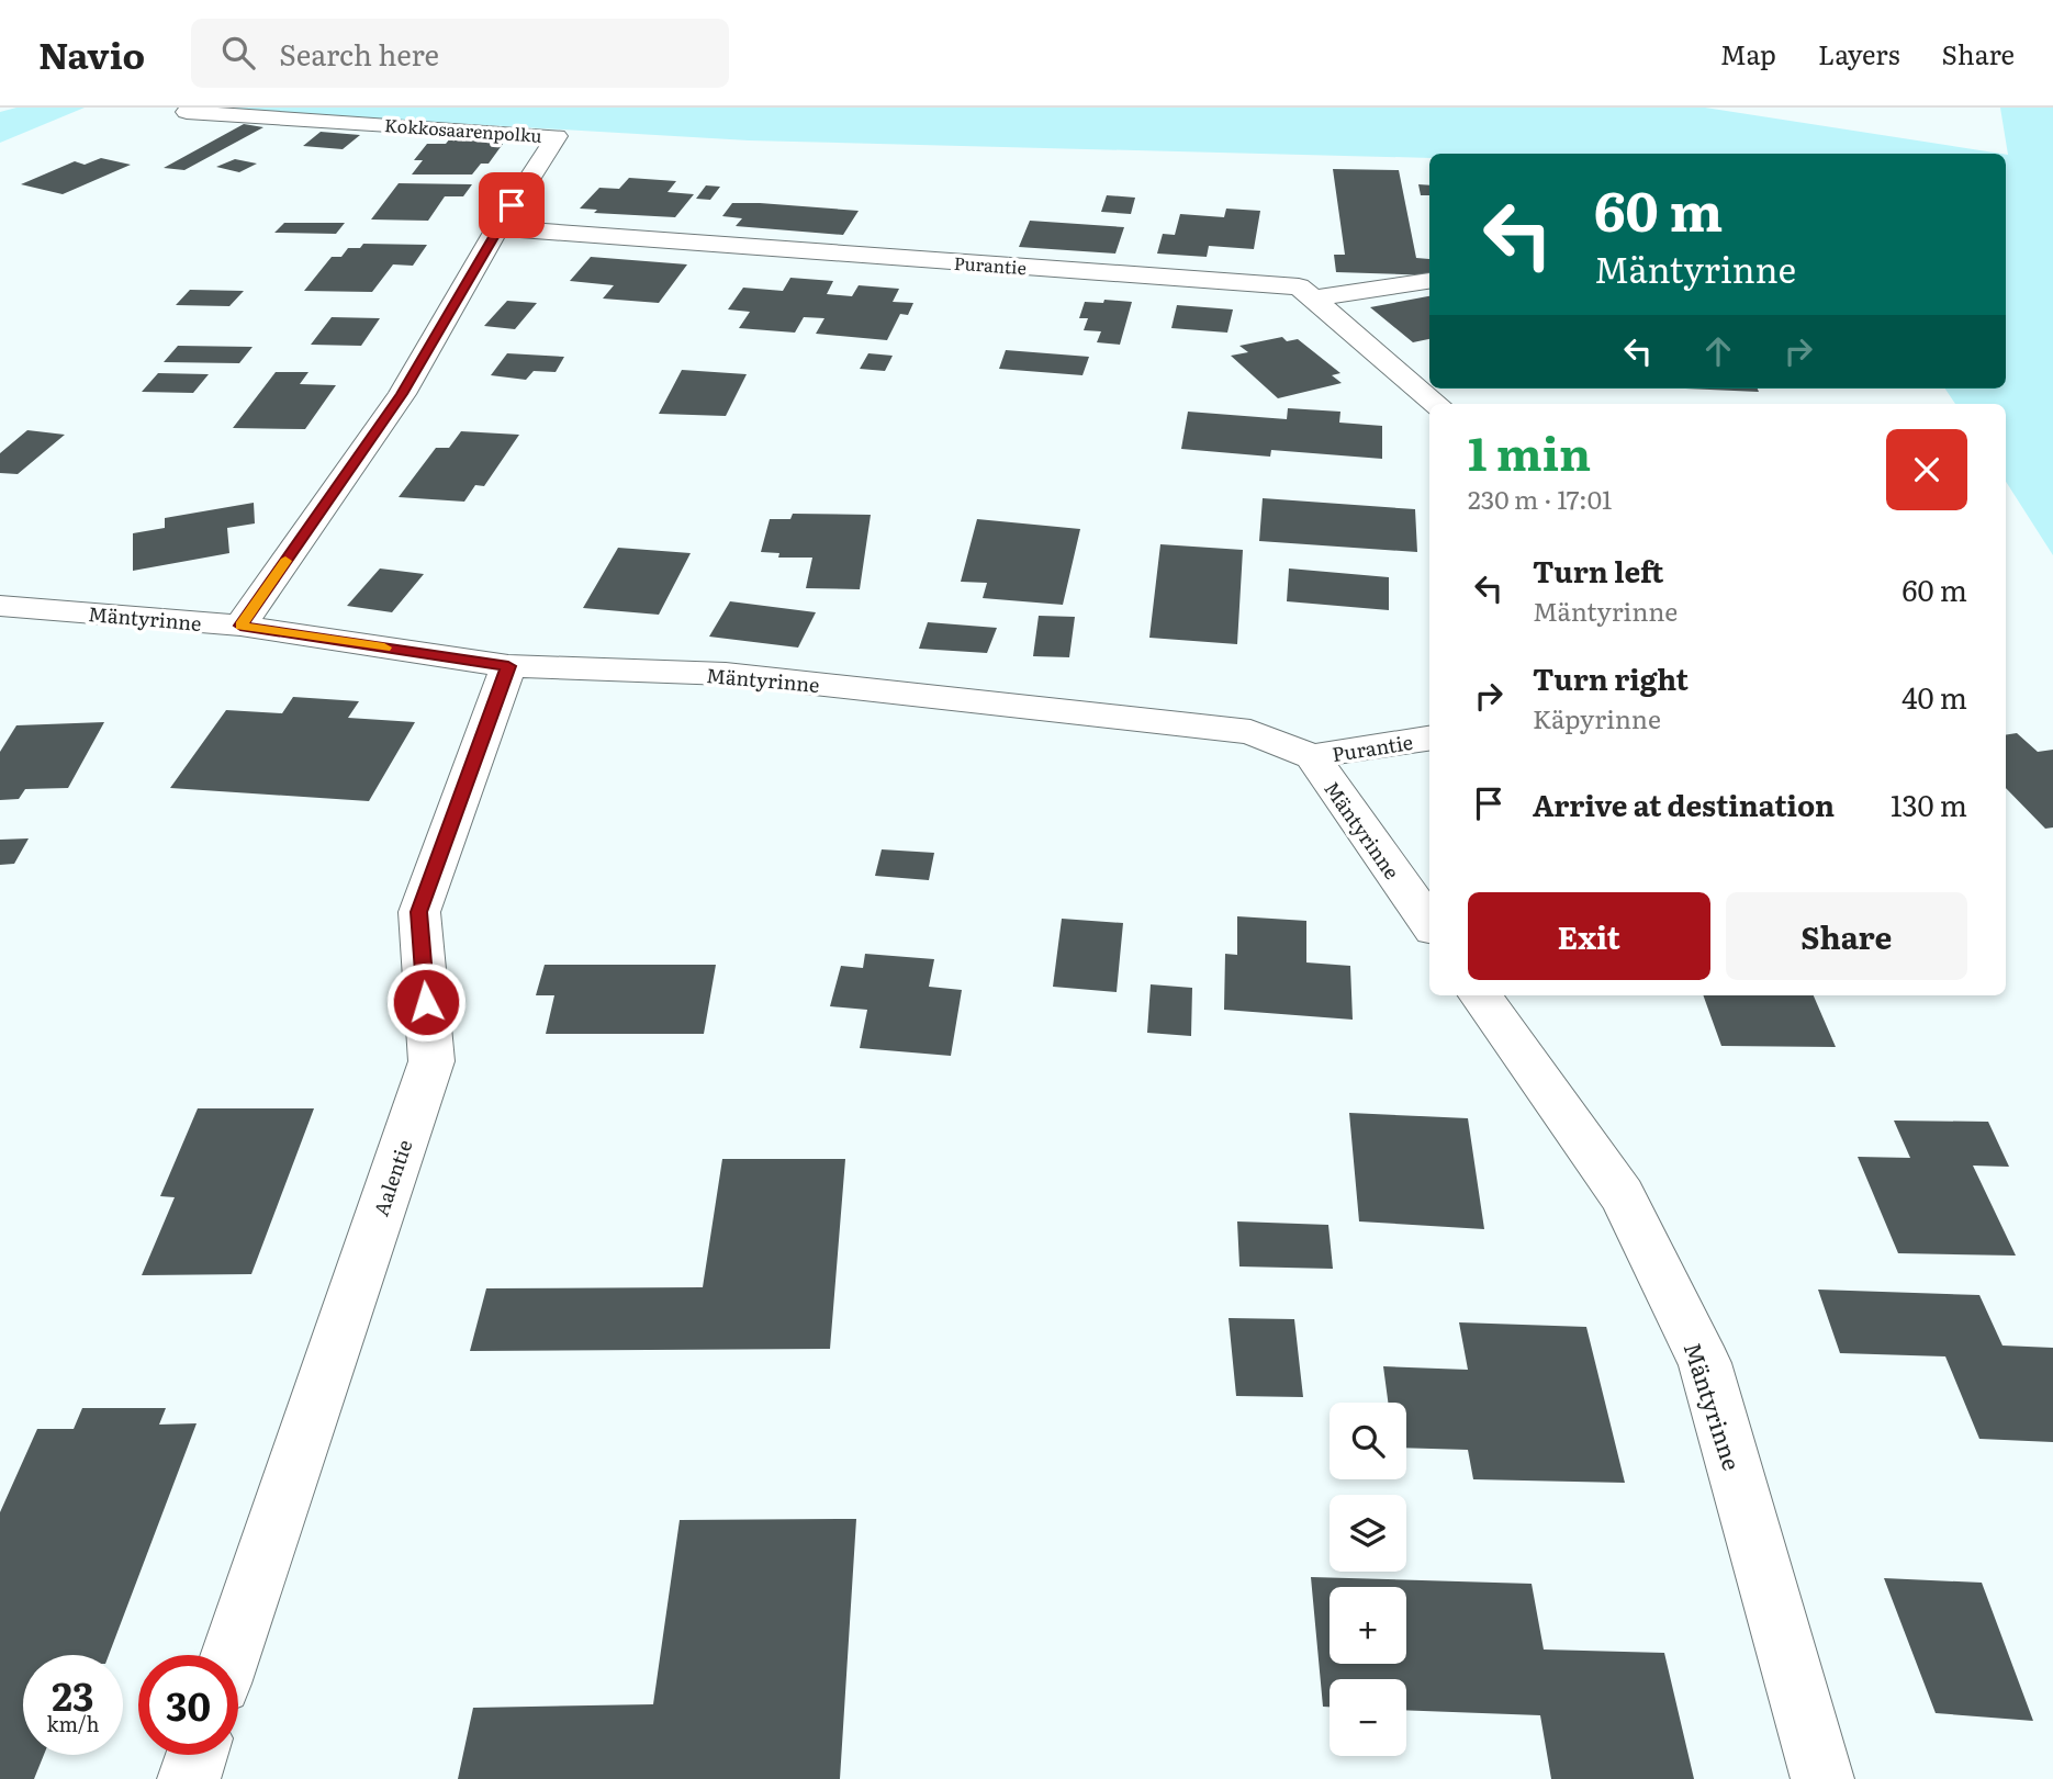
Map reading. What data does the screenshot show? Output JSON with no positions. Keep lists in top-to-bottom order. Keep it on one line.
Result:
{"streets":{"street":["Kokkosaarenpolku","Purantie","Mäntyrinne","Aalentie"]},"crossings":[["Kokkosaarenpolku","Purantie"],["Purantie","Mäntyrinne"],["Mäntyrinne","Aalentie"]],"page":{"header":"Navio","search":"Search here","nav":["Map","Layers","Share"],"turn":["60 m","Mäntyrinne"],"heading":["1 min","230 m · 17:01"],"list":[{"name":"Turn left","note":"Mäntyrinne","value":"60 m"},{"name":"Turn right","note":"Käpyrinne","value":"40 m"},{"name":"Arrive at destination","value":"130 m"}],"buttons":["Exit","Share"],"map_buttons":["+","−"],"speed":"23 km/h","limit":"30"}}
